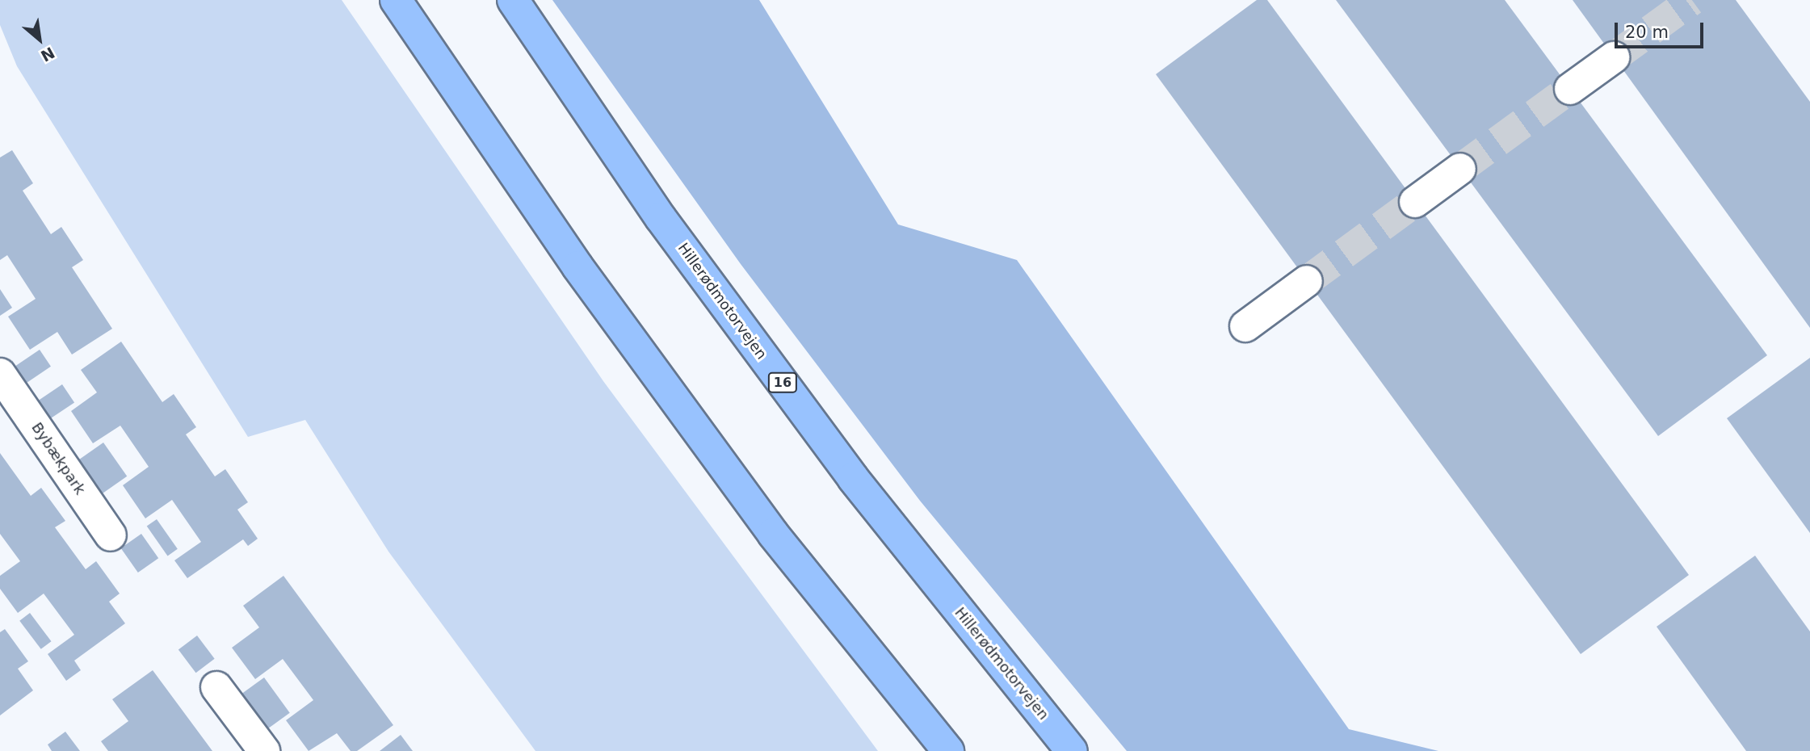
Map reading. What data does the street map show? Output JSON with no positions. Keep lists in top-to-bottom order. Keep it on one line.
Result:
{"streets":{"highway":["Hillerødmotorvejen","16"],"street":["Bybækpark"]},"scale_bar":"20 m","north":"bottom right"}
